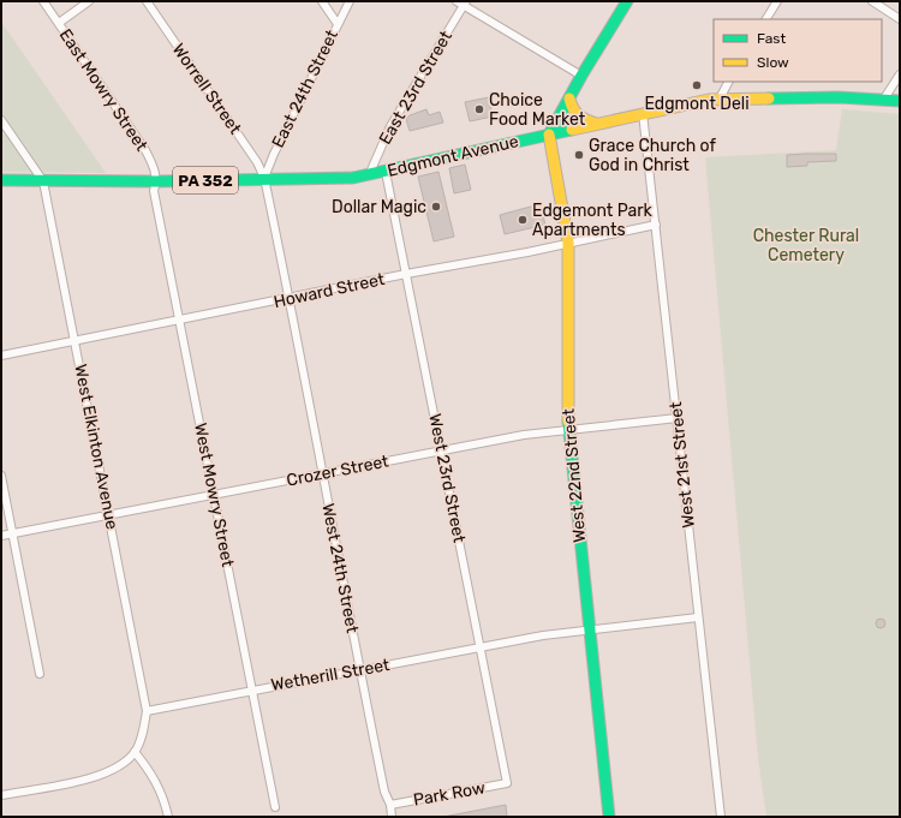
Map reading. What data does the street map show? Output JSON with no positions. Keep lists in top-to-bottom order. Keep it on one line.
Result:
{"streets":{"main road":["Edgmont Avenue","PA 352","West 22nd Street"],"street":["East 23rd Street","Worrell Street","East 24th Street","East Mowry Street","Howard Street","West Elkinton Avenue","West 21st Street","Crozer Street","West 23rd Street","West Mowry Street","West 24th Street","Wetherill Street","Park Row"]},"crossings":[["East 23rd Street","Edgmont Avenue"],["Worrell Street","East 24th Street"],["Worrell Street","Edgmont Avenue"],["Worrell Street","West 24th Street"],["East 24th Street","Edgmont Avenue"],["East 24th Street","West 24th Street"],["East Mowry Street","Edgmont Avenue"],["East Mowry Street","West Mowry Street"],["Edgmont Avenue","West Elkinton Avenue"],["Edgmont Avenue","West 21st Street"],["Edgmont Avenue","West 22nd Street"],["Edgmont Avenue","West 23rd Street"],["Edgmont Avenue","West Mowry Street"],["Edgmont Avenue","West 24th Street"],["Howard Street","West Elkinton Avenue"],["Howard Street","West 21st Street"],["Howard Street","West 22nd Street"],["Howard Street","West 23rd Street"],["Howard Street","West Mowry Street"],["Howard Street","West 24th Street"],["West Elkinton Avenue","Crozer Street"],["West Elkinton Avenue","Wetherill Street"],["West 21st Street","Crozer Street"],["West 21st Street","Wetherill Street"],["Crozer Street","West 22nd Street"],["Crozer Street","West 23rd Street"],["Crozer Street","West Mowry Street"],["Crozer Street","West 24th Street"],["West 22nd Street","Wetherill Street"],["West 23rd Street","Wetherill Street"],["West 23rd Street","Park Row"],["West Mowry Street","Wetherill Street"],["West 24th Street","Wetherill Street"],["West 24th Street","Park Row"]],"parks":["Chester Rural Cemetery"],"places":["Edgmont Deli","Choice Food Market","Grace Church of God in Christ","Dollar Magic","Edgemont Park Apartments"],"legend":["Fast","Slow"]}
